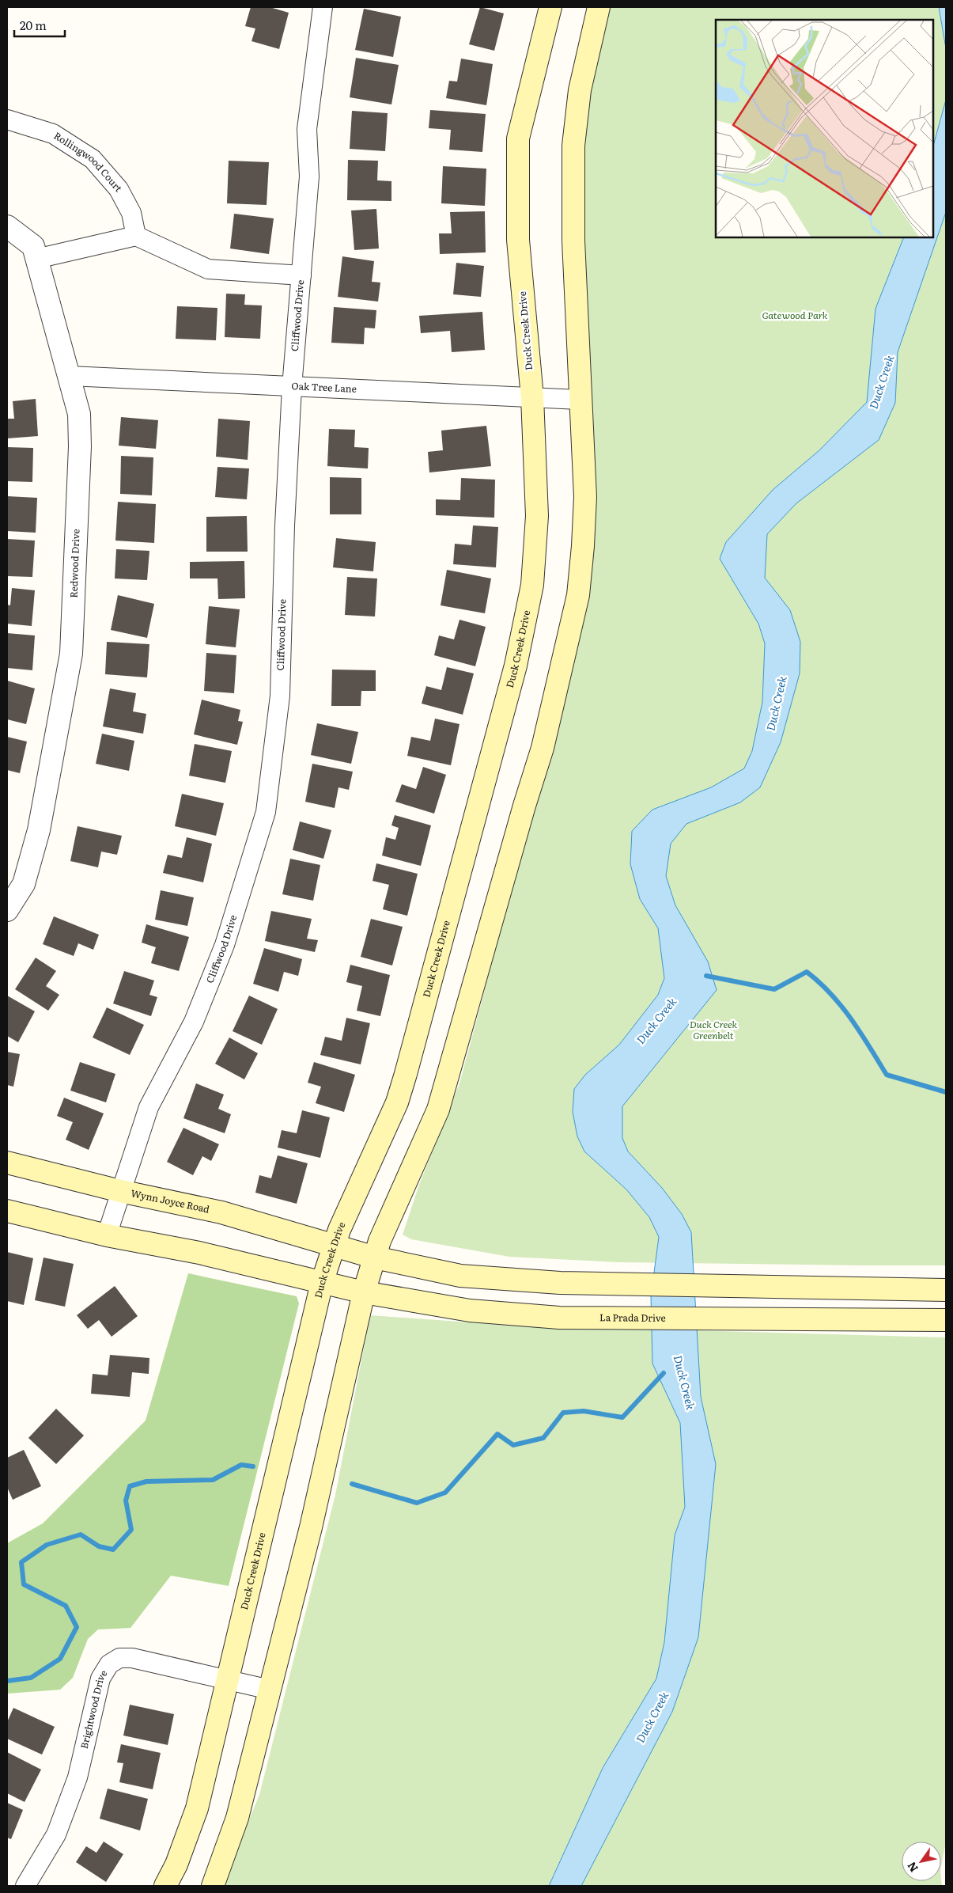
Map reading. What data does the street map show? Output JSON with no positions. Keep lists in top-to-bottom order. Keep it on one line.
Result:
{"streets":{"main road":["Duck Creek Drive","Wynn Joyce Road","La Prada Drive"],"street":["Rollingwood Court","Cliffwood Drive","Oak Tree Lane","Redwood Drive","Brightwood Drive"]},"crossings":[["Cliffwood Drive","Oak Tree Lane"],["Cliffwood Drive","Wynn Joyce Road"],["Duck Creek Drive","Oak Tree Lane"],["Duck Creek Drive","Wynn Joyce Road"],["Duck Creek Drive","La Prada Drive"],["Duck Creek Drive","Brightwood Drive"],["Oak Tree Lane","Redwood Drive"]],"water":["Duck Creek"],"parks":["Gatewood Park","Duck Creek Greenbelt"],"scale_bar":"20 m","north":"bottom left"}
